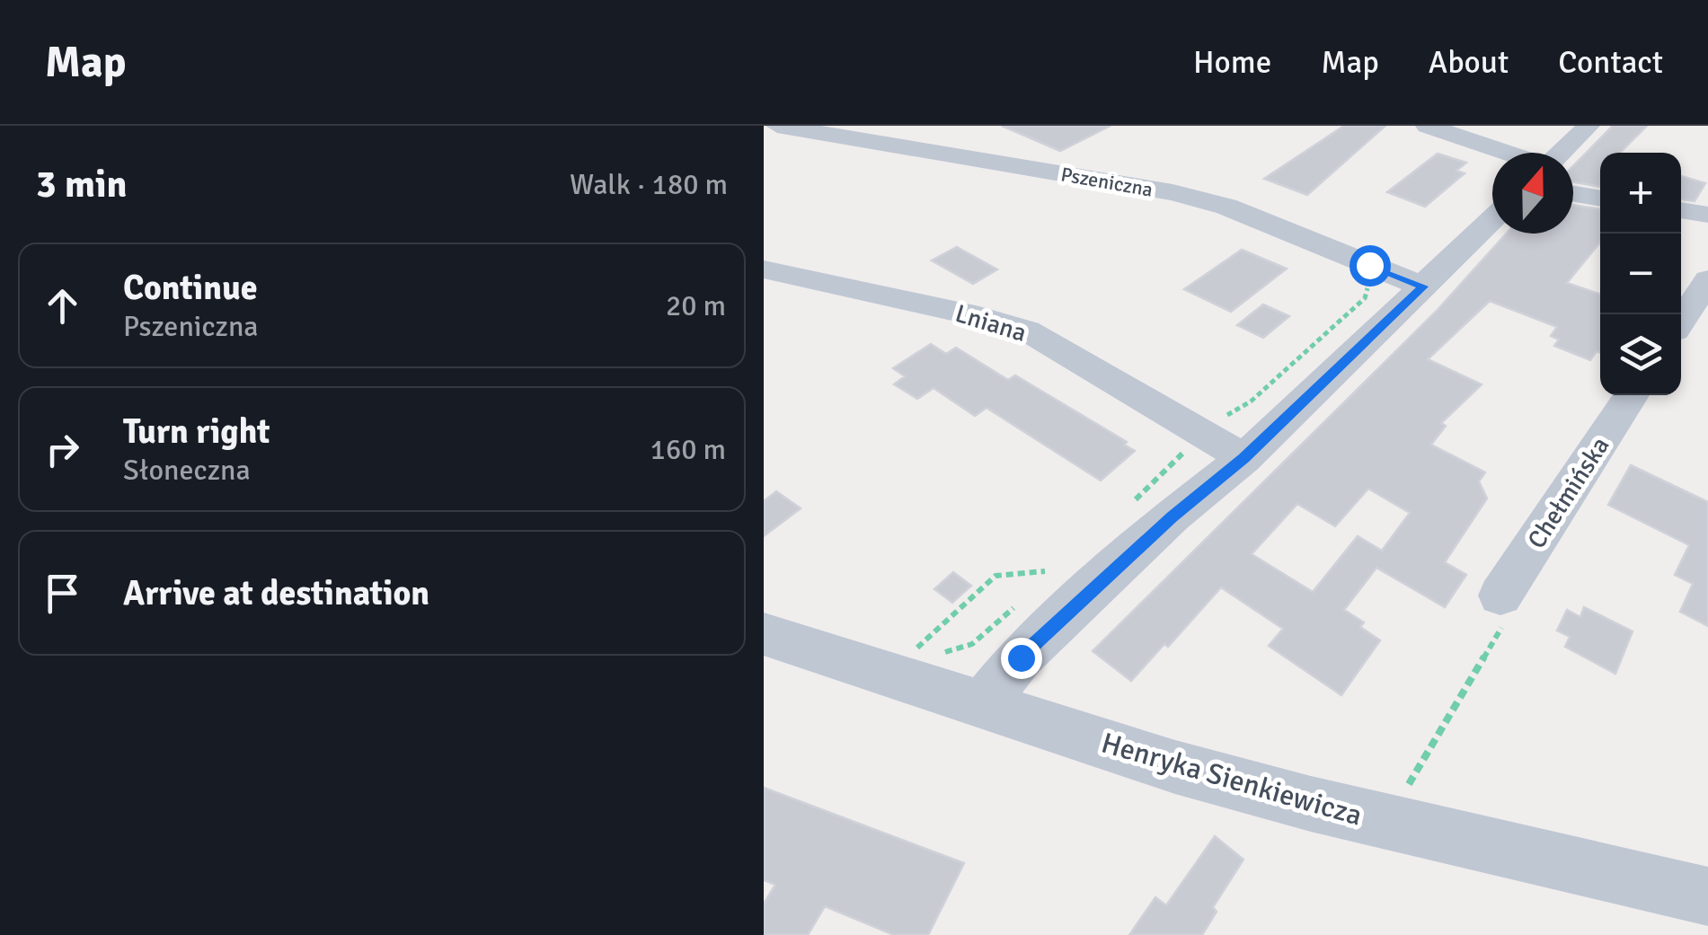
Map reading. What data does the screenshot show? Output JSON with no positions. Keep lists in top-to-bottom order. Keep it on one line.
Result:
{"streets":{"street":["Pszeniczna","Lniana","Chełmińska","Henryka Sienkiewicza"]},"north":"top","page":{"header":"Map","nav":["Home","Map","About","Contact"],"heading":["3 min","Walk · 180 m"],"map_buttons":["+","−"],"list":[["Continue","Pszeniczna","20 m"],["Turn right","Słoneczna","160 m"],"Arrive at destination"]}}
